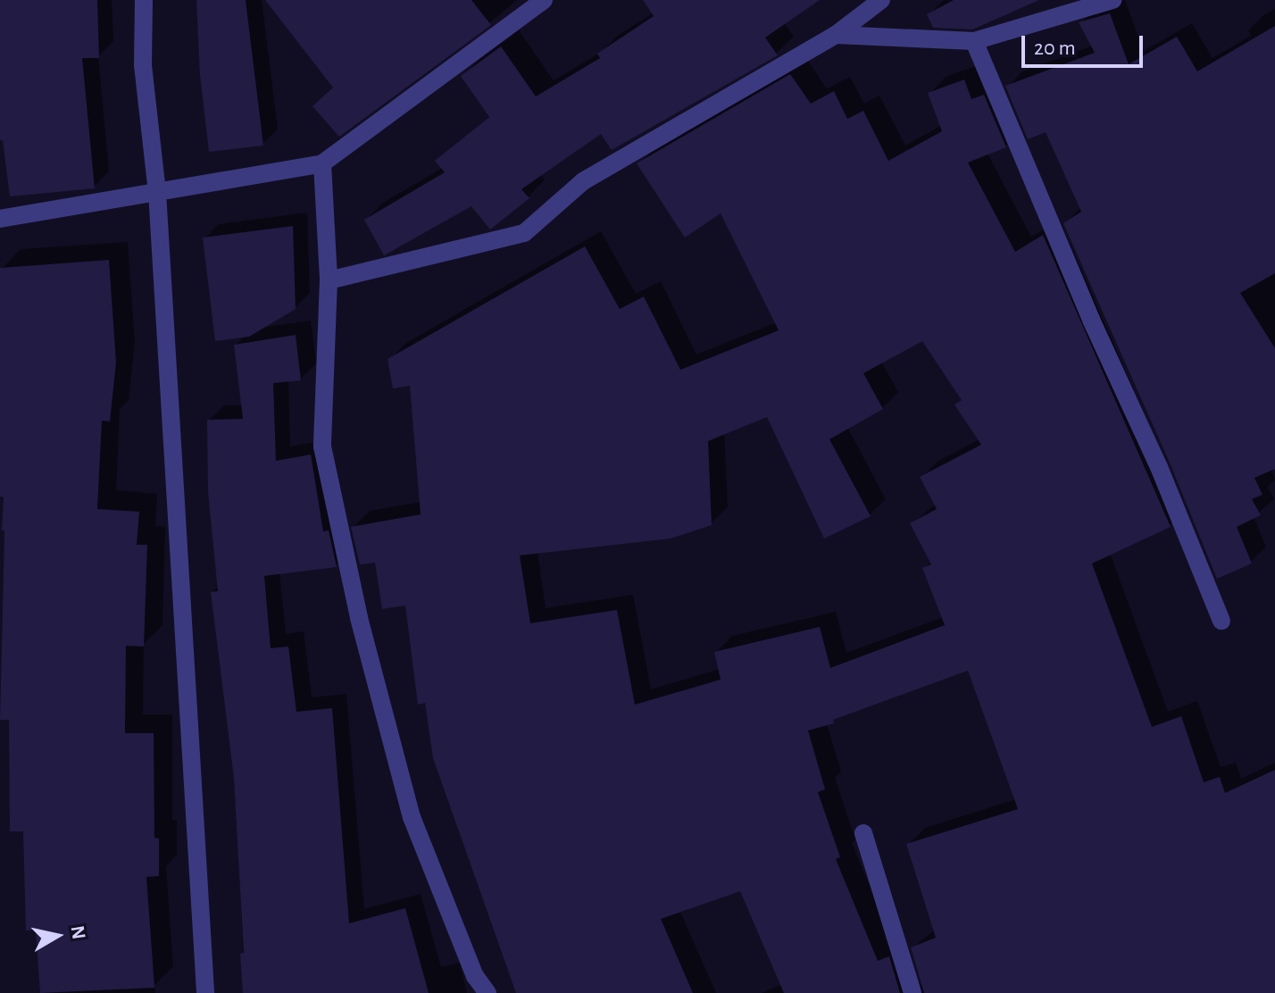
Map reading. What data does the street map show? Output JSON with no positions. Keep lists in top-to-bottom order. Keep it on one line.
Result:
{"scale_bar":"20 m","north":"right"}
